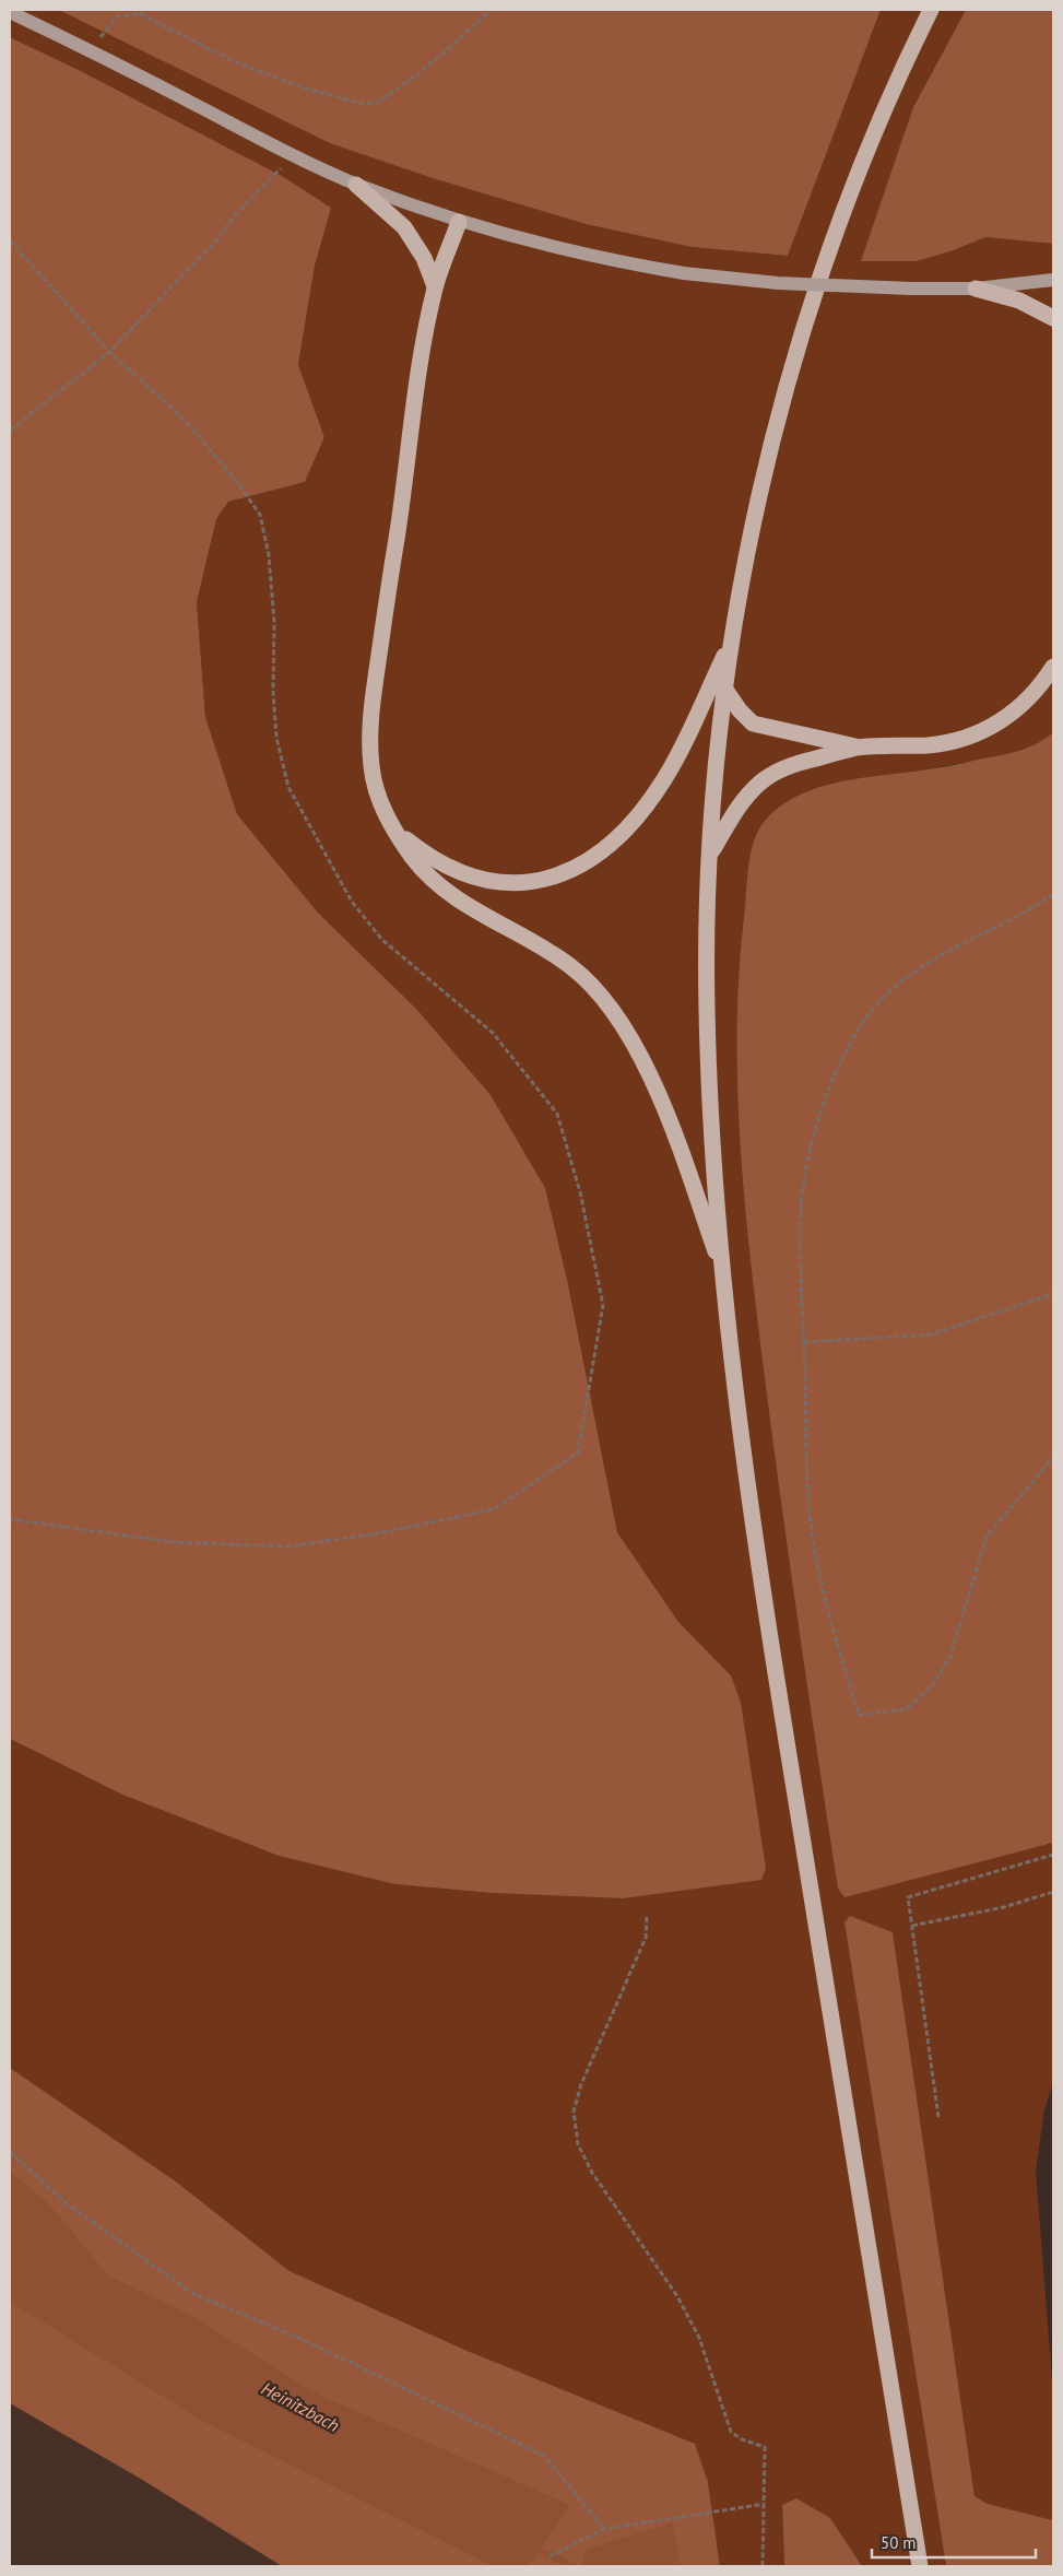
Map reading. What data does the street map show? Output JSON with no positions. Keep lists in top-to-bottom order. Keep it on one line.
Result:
{"water":["Heinitzbach"],"scale_bar":"50 m"}
